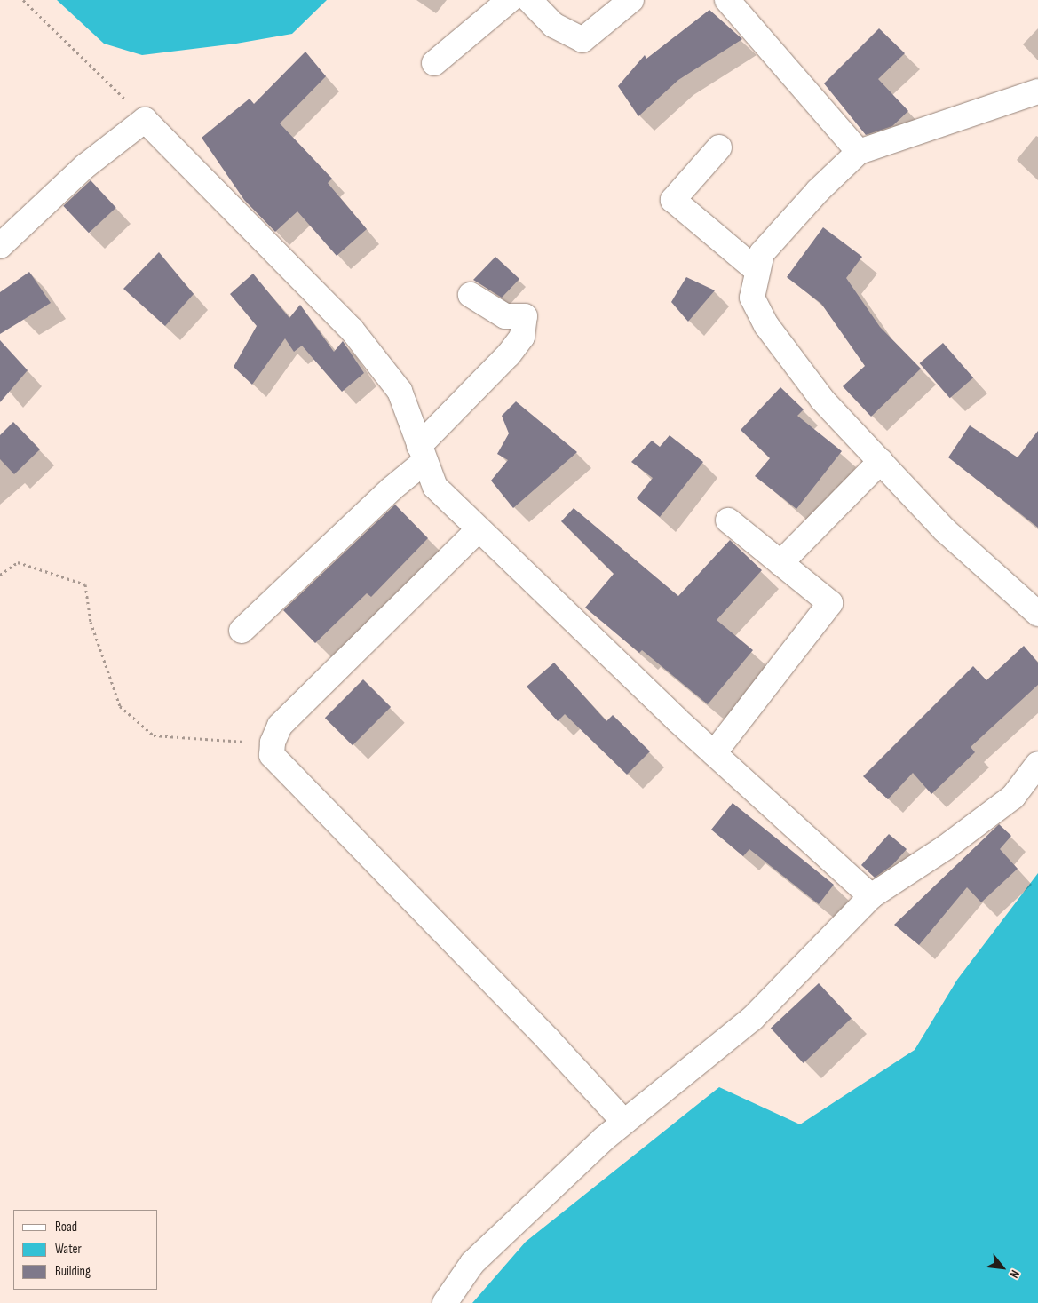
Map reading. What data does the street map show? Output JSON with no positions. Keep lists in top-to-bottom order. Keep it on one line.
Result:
{"legend":["Road","Water","Building"],"north":"bottom right"}
